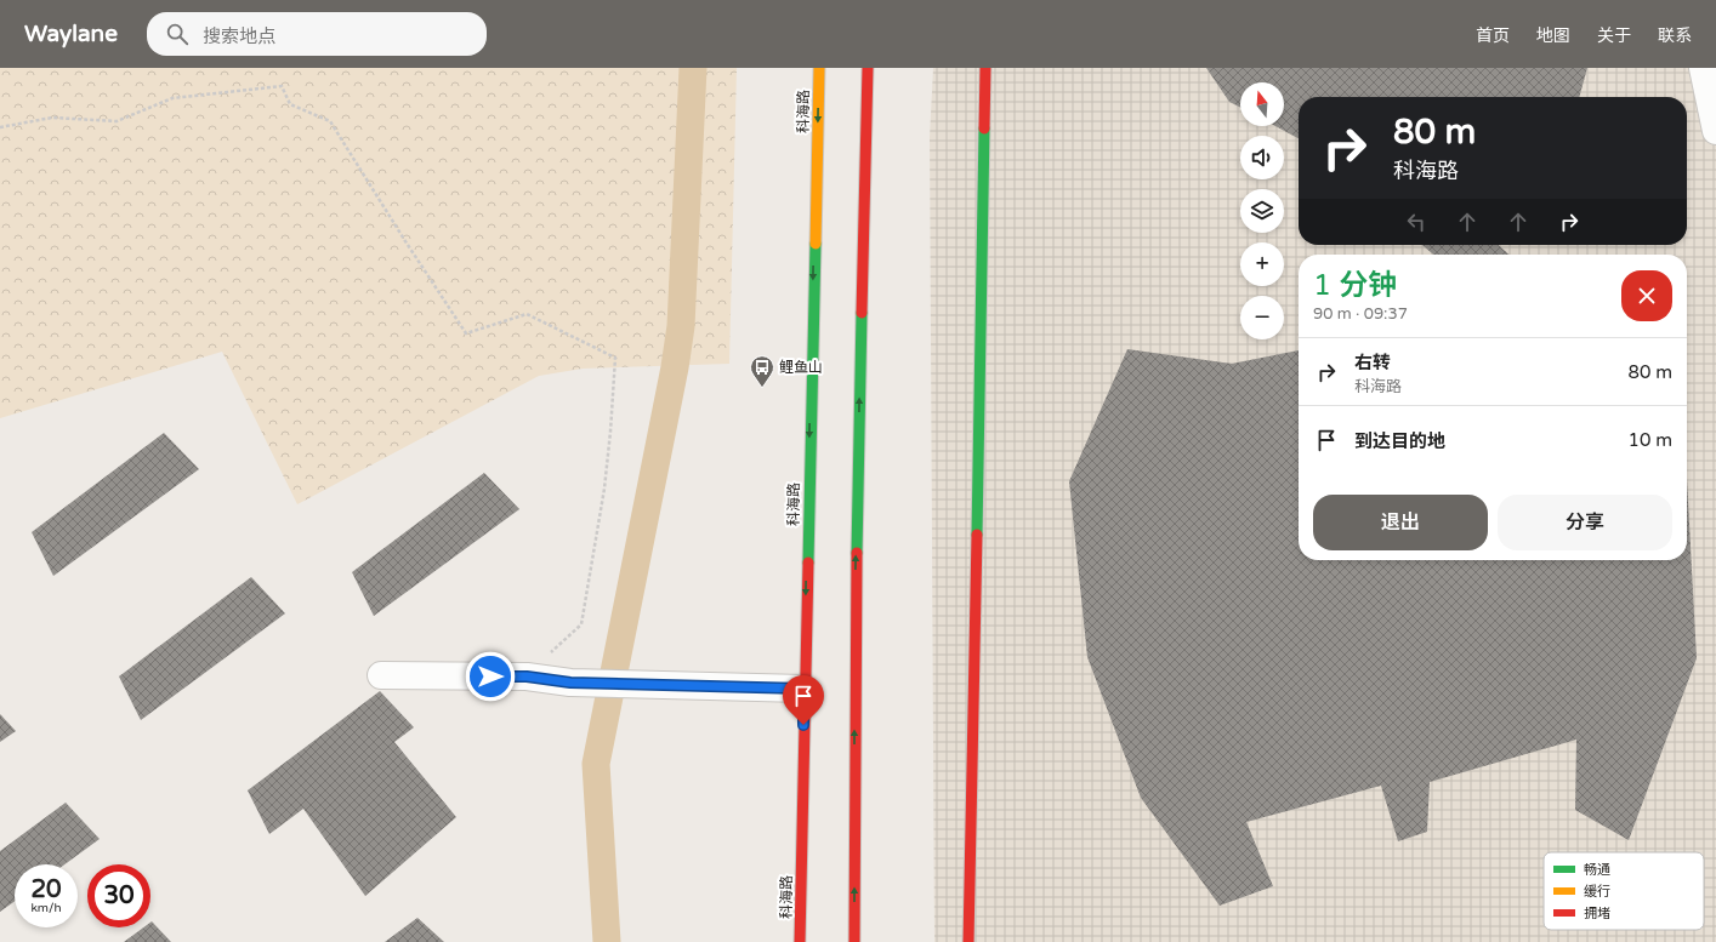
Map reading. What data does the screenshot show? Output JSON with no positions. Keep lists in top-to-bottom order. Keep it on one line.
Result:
{"streets":{"main road":["科海路"]},"places":{"bus stop":["鲤鱼山"]},"legend":["畅通","缓行","拥堵"],"north":"top","page":{"header":"Waylane","search":"搜索地点","nav":["首页","地图","关于","联系"],"map_buttons":["+","−"],"turn":["80 m","科海路"],"heading":["1 分钟","90 m · 09:37"],"list":[{"name":"右转","note":"科海路","value":"80 m"},{"name":"到达目的地","value":"10 m"}],"buttons":["退出","分享"],"speed":"20 km/h","limit":"30"}}
